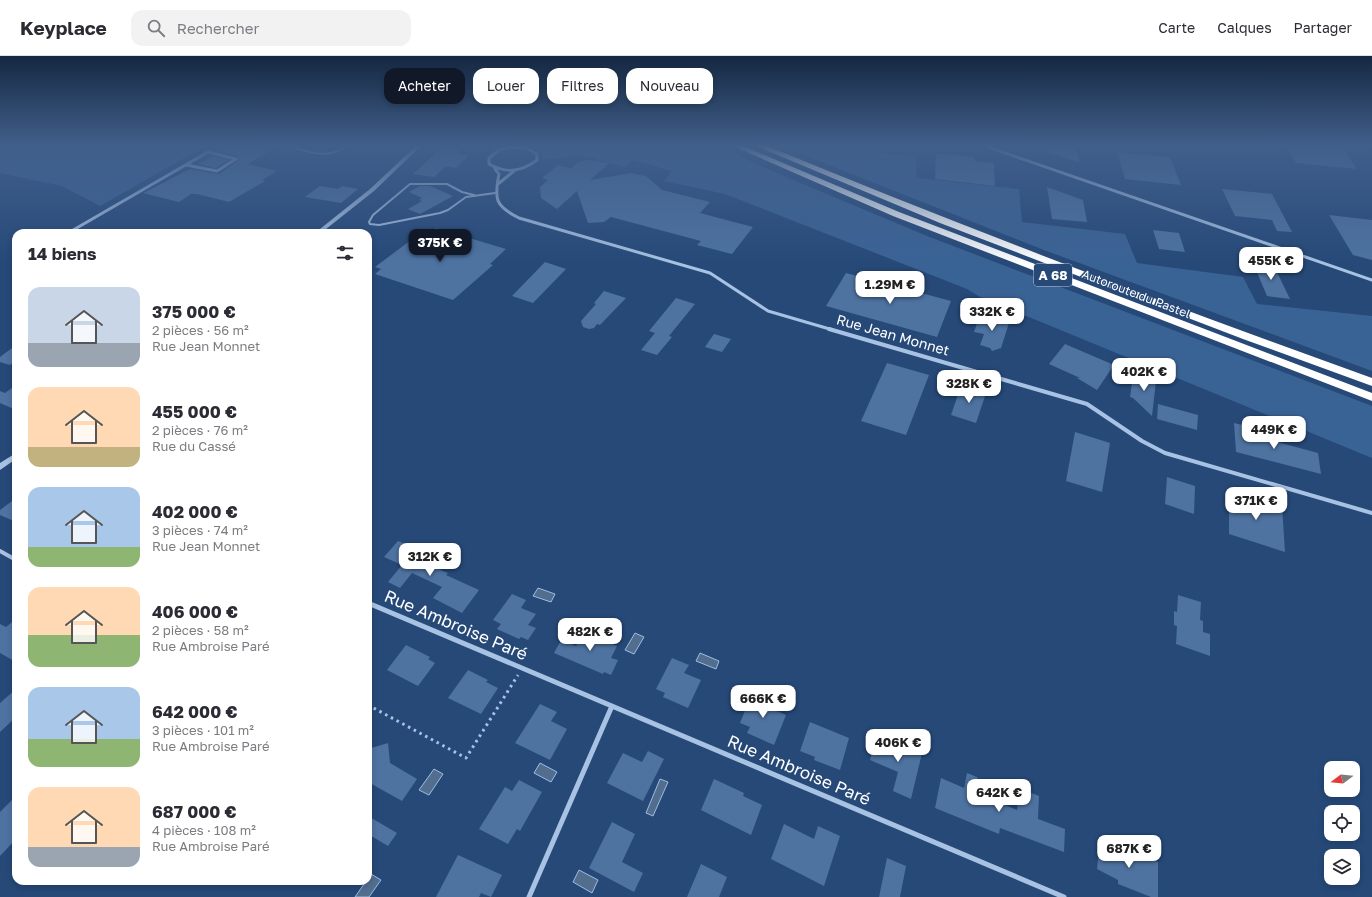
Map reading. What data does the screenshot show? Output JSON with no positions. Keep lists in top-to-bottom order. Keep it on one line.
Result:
{"streets":{"highway":["A 68","Autoroute du Pastel"],"street":["Rue Jean Monnet","Rue Ambroise Paré"]},"north":"left","page":{"header":"Keyplace","search":"Rechercher","nav":["Carte","Calques","Partager"],"chip":["Acheter","Louer","Filtres","Nouveau"],"price":["375K €","455K €","1.29M €","332K €","402K €","328K €","449K €","371K €","312K €","482K €","666K €","406K €","642K €","687K €"],"heading":"14 biens","list":[{"name":"375 000 €","note":"2 pièces · 56 m² · Rue Jean Monnet"},{"name":"455 000 €","note":"2 pièces · 76 m² · Rue du Cassé"},{"name":"402 000 €","note":"3 pièces · 74 m² · Rue Jean Monnet"},{"name":"406 000 €","note":"2 pièces · 58 m² · Rue Ambroise Paré"},{"name":"642 000 €","note":"3 pièces · 101 m² · Rue Ambroise Paré"},{"name":"687 000 €","note":"4 pièces · 108 m² · Rue Ambroise Paré"}]}}
